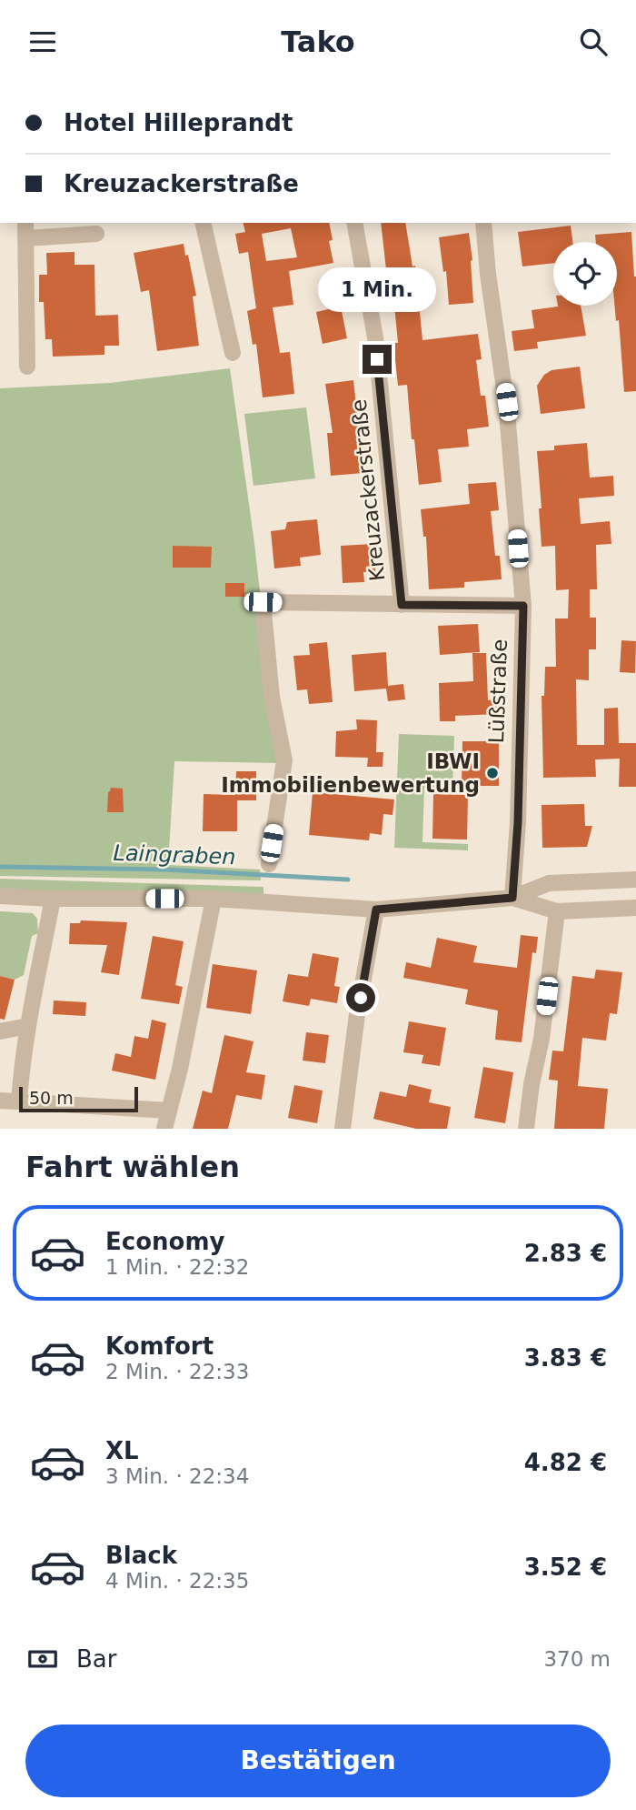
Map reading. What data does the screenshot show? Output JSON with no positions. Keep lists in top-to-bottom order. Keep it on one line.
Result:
{"streets":{"street":["Kreuzackerstraße","Lüßstraße"]},"crossings":[["Kreuzackerstraße","Lüßstraße"]],"water":["Laingraben"],"places":["IBWI Immobilienbewertung"],"scale_bar":"50 m","page":{"header":"Tako","banner":["Hotel Hilleprandt","Kreuzackerstraße"],"bubble":"1 Min.","scale":"50 m","heading":"Fahrt wählen","list":[{"name":"Economy","note":"1 Min. · 22:32","value":"2.83 €"},{"name":"Komfort","note":"2 Min. · 22:33","value":"3.83 €"},{"name":"XL","note":"3 Min. · 22:34","value":"4.82 €"},{"name":"Black","note":"4 Min. · 22:35","value":"3.52 €"}],"pay":["Bar","370 m"],"buttons":"Bestätigen"}}
